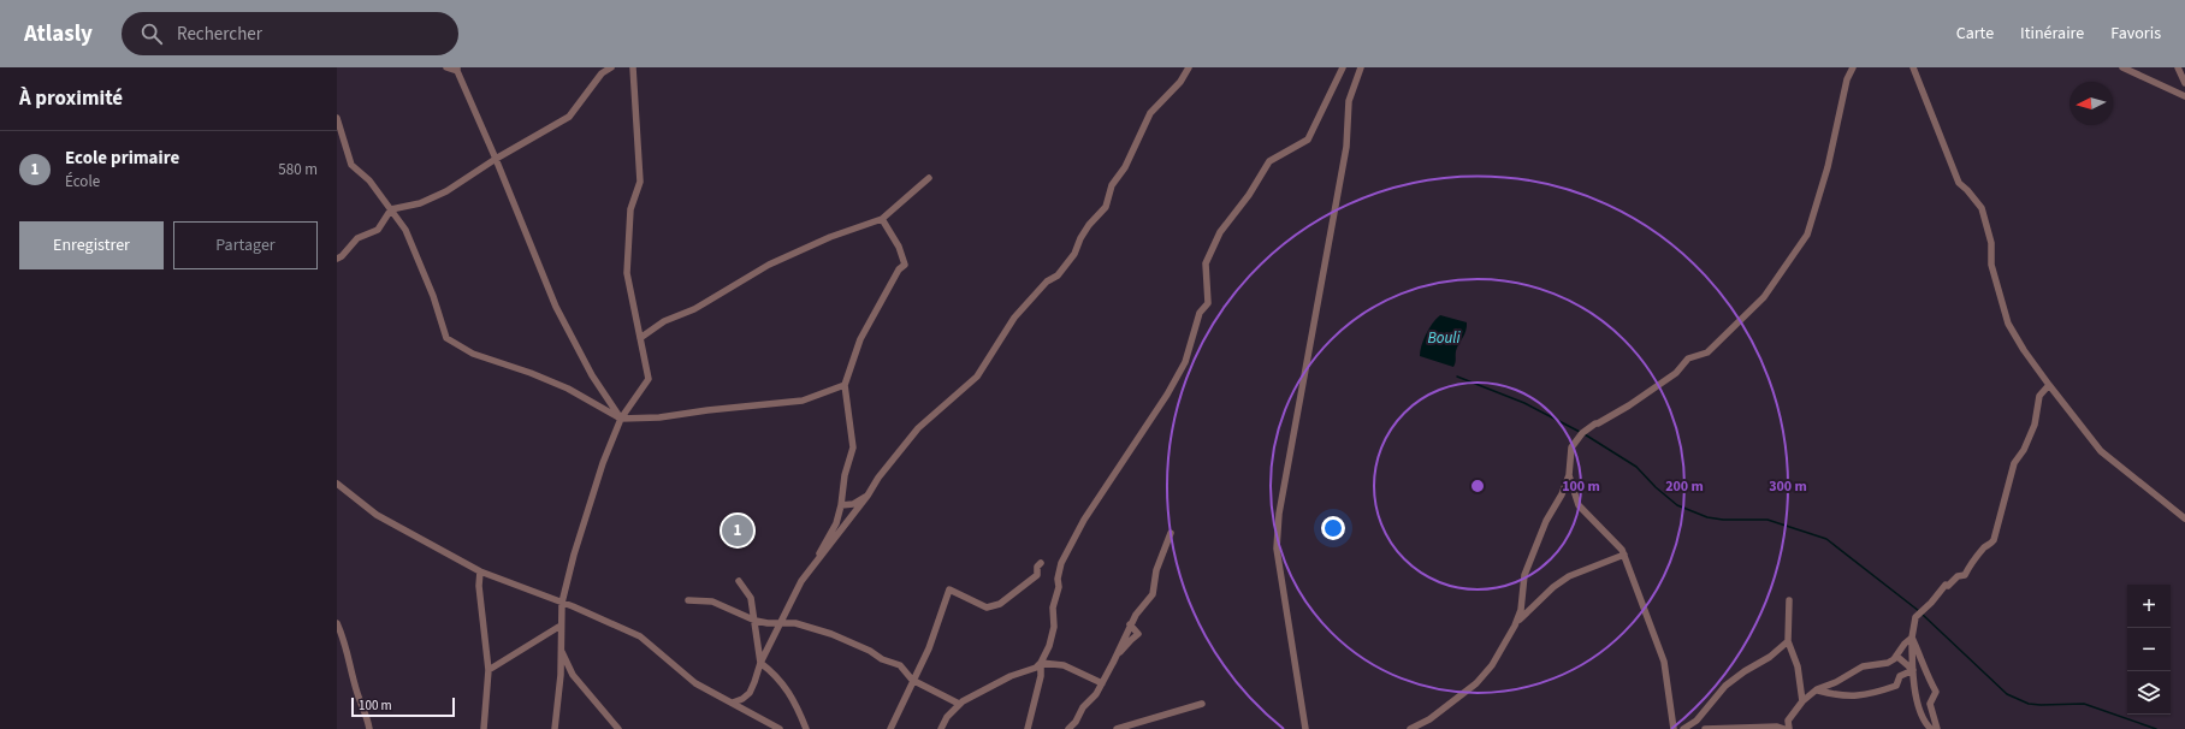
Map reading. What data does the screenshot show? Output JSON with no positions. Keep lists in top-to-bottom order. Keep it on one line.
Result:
{"water":["Bouli"],"scale_bar":"100 m","north":"left","page":{"header":"Atlasly","search":"Rechercher","nav":["Carte","Itinéraire","Favoris"],"heading":"À proximité","list":[{"mark":"1","name":"Ecole primaire","note":"École","value":"580 m"}],"buttons":["Enregistrer","Partager"],"pins":"1","map_buttons":["+","−"],"scale":"100 m"},"rings":["100 m","200 m","300 m"]}
